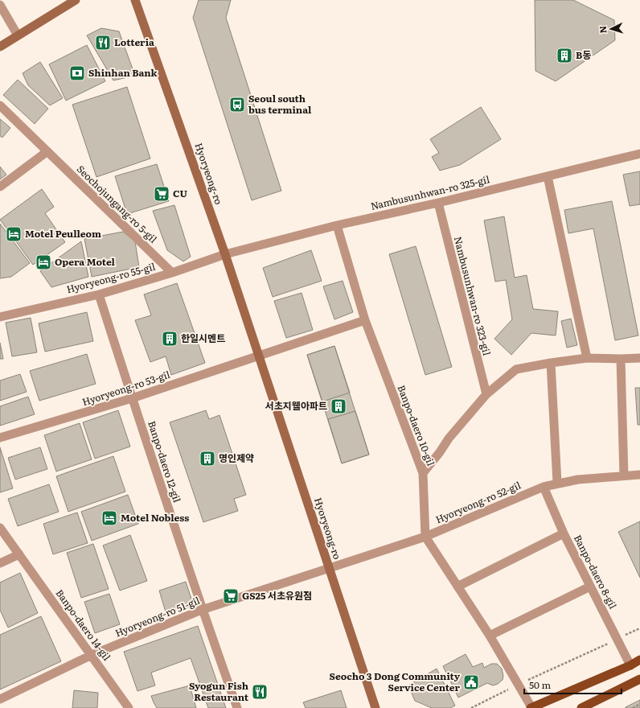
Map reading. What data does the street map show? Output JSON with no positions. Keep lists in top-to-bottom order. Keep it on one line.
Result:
{"streets":{"main road":["Hyoryeong-ro"],"street":["Nambusunhwan-ro 325-gil","Seochojungang-ro 5-gil","Hyoryeong-ro 55-gil","Nambusunhwan-ro 323-gil","Hyoryeong-ro 53-gil","Banpo-daero 10-gil","Banpo-daero 12-gil","Hyoryeong-ro 52-gil","Banpo-daero 8-gil","Hyoryeong-ro 51-gil","Banpo-daero 14-gil"]},"crossings":[["Hyoryeong-ro","Nambusunhwan-ro 325-gil"],["Hyoryeong-ro","Hyoryeong-ro 55-gil"],["Hyoryeong-ro","Hyoryeong-ro 53-gil"],["Hyoryeong-ro","Hyoryeong-ro 52-gil"],["Hyoryeong-ro","Hyoryeong-ro 51-gil"],["Nambusunhwan-ro 325-gil","Hyoryeong-ro 55-gil"],["Nambusunhwan-ro 325-gil","Nambusunhwan-ro 323-gil"],["Nambusunhwan-ro 325-gil","Banpo-daero 10-gil"],["Seochojungang-ro 5-gil","Hyoryeong-ro 55-gil"],["Hyoryeong-ro 55-gil","Banpo-daero 12-gil"],["Hyoryeong-ro 53-gil","Banpo-daero 12-gil"],["Banpo-daero 10-gil","Hyoryeong-ro 52-gil"],["Banpo-daero 12-gil","Hyoryeong-ro 51-gil"],["Hyoryeong-ro 52-gil","Banpo-daero 8-gil"],["Hyoryeong-ro 52-gil","Hyoryeong-ro 51-gil"],["Hyoryeong-ro 51-gil","Banpo-daero 14-gil"]],"places":{"restaurant":["Lotteria","Syogun Fish Restaurant"],"building":["B동","한일시멘트","서초지웰아파트","명인제약"],"bank":["Shinhan Bank"],"bus stop":["Seoul south bus terminal"],"supermarket":["CU","GS25 서초유원점"],"hotel":["Motel Peulleom","Opera Motel","Motel Nobless"],"public building":["Seocho 3 Dong Community Service Center"]},"scale_bar":"50 m","north":"left"}
